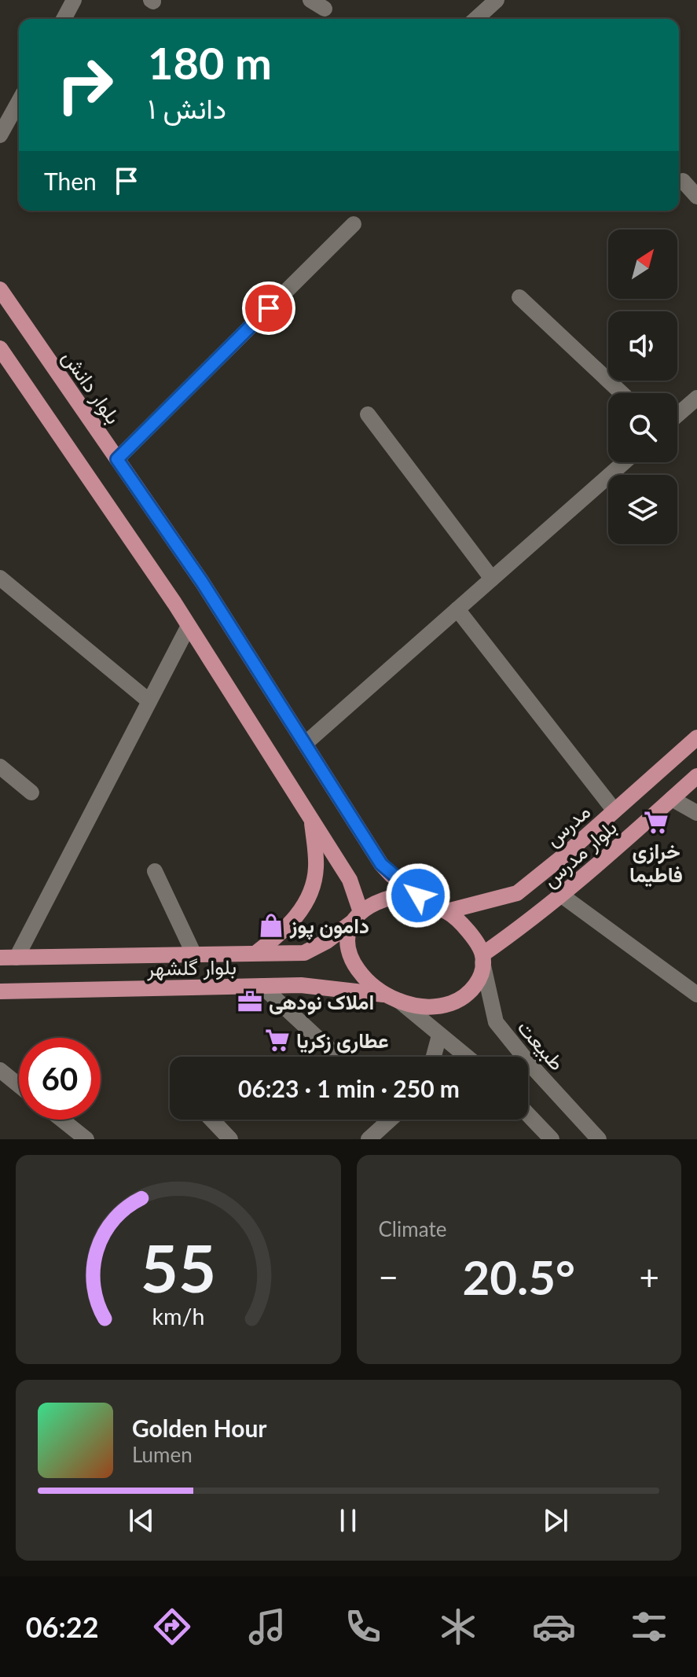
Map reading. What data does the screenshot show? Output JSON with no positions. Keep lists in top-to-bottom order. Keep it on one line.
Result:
{"streets":{"main road":["بلوار دانش","مدرس","بلوار مدرس","بلوار گلشهر"],"street":["طبیعت"]},"crossings":[["بلوار دانش","مدرس"],["بلوار دانش","بلوار مدرس"],["بلوار دانش","بلوار گلشهر"],["بلوار دانش","طبیعت"],["مدرس","بلوار مدرس"],["مدرس","بلوار گلشهر"],["مدرس","طبیعت"],["بلوار مدرس","بلوار گلشهر"],["بلوار مدرس","طبیعت"],["بلوار گلشهر","طبیعت"]],"places":{"supermarket":["خرازی فاطیما","عطاری زکریا"],"shop":["دامون پوز"],"office":["املاک نودهی"]},"north":"top right","page":{"turn":["180 m","دانش ۱"],"then":"Then","limit":"60","trip":"06:23 · 1 min · 250 m","tile":"Climate","heat":["−","20.5°","+"],"song":["Golden Hour","Lumen"],"tabs":"06:22","gauge":["55","km/h"]}}
